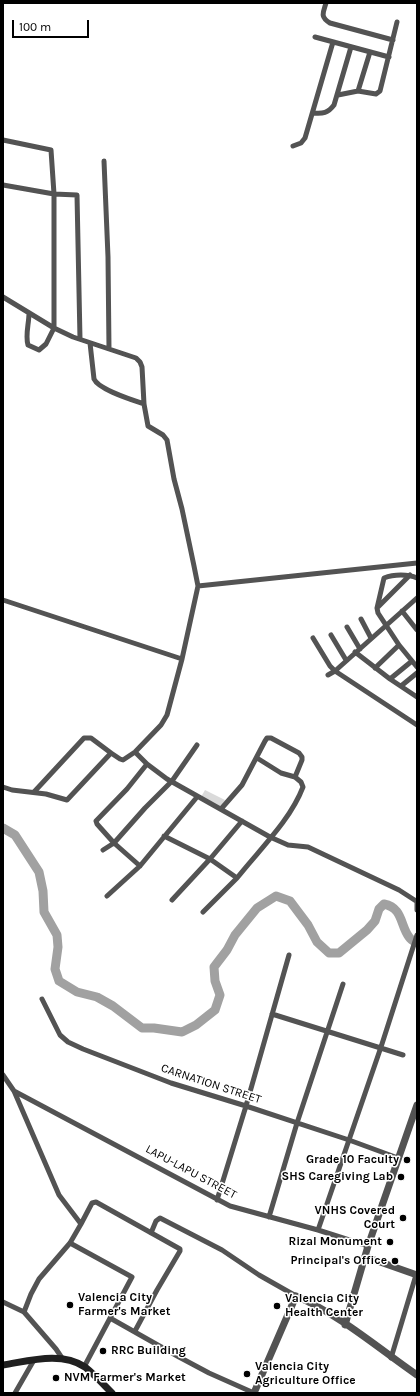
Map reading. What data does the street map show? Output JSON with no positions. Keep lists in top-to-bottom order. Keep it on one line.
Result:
{"streets":{"street":["CARNATION STREET","LAPU-LAPU STREET"]},"places":["Grade 10 Faculty","SHS Caregiving Lab","VNHS Covered Court","Rizal Monument","Principal's Office","Valencia City Farmer's Market","Valencia City Health Center","RRC Building","Valencia City Agriculture Office","NVM Farmer's Market"],"scale_bar":"100 m"}
